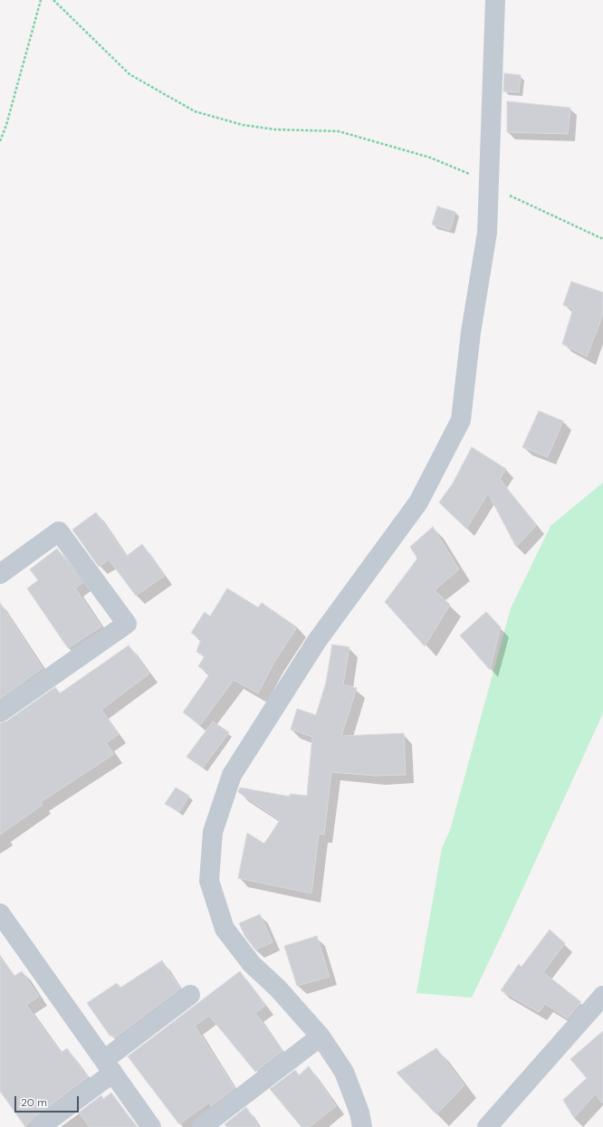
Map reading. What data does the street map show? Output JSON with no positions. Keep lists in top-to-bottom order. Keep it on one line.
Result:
{"scale_bar":"20 m"}
